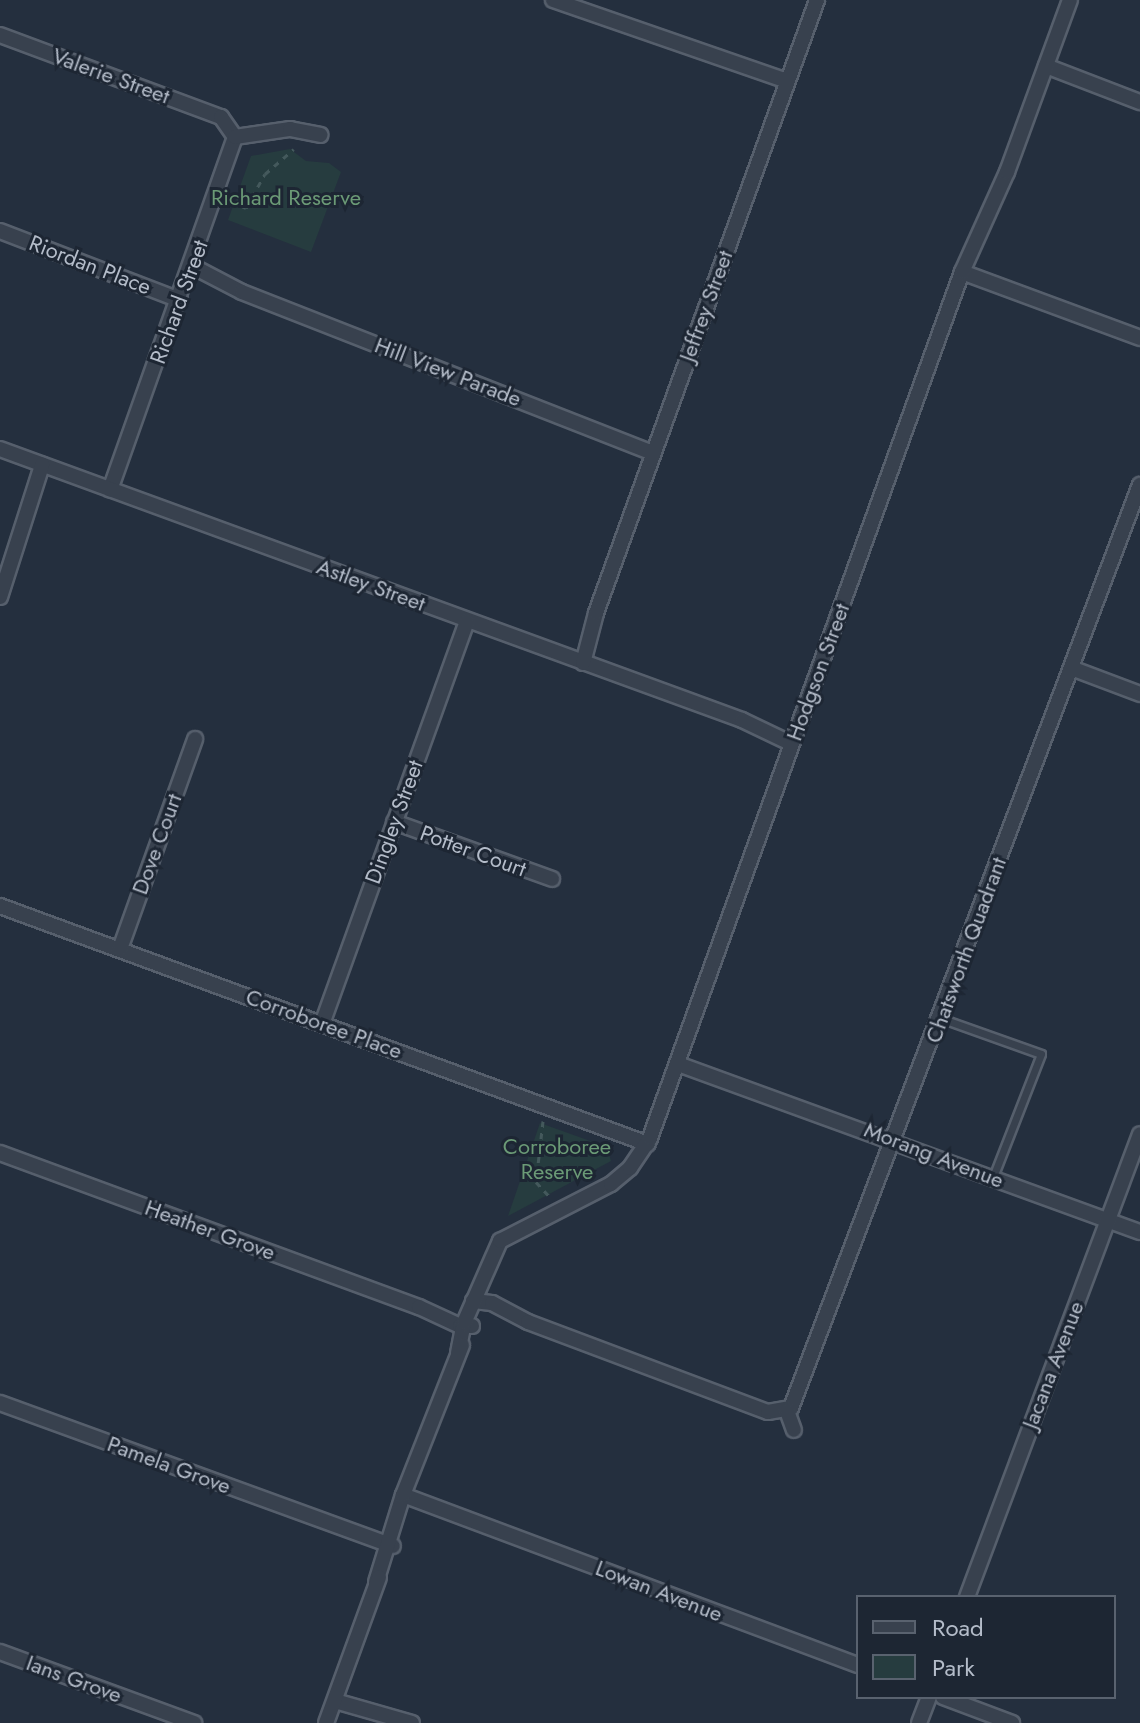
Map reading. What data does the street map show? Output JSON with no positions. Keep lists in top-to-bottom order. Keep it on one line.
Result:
{"streets":{"street":["Valerie Street","Riordan Place","Richard Street","Jeffrey Street","Hill View Parade","Astley Street","Hodgson Street","Dingley Street","Dove Court","Potter Court","Chatsworth Quadrant","Corroboree Place","Morang Avenue","Heather Grove","Jacana Avenue","Pamela Grove","Lowan Avenue","Ians Grove"]},"crossings":[["Valerie Street","Richard Street"],["Riordan Place","Richard Street"],["Richard Street","Hill View Parade"],["Richard Street","Astley Street"],["Jeffrey Street","Hill View Parade"],["Jeffrey Street","Astley Street"],["Astley Street","Hodgson Street"],["Astley Street","Dingley Street"],["Hodgson Street","Corroboree Place"],["Hodgson Street","Morang Avenue"],["Hodgson Street","Heather Grove"],["Hodgson Street","Pamela Grove"],["Hodgson Street","Lowan Avenue"],["Dingley Street","Potter Court"],["Dingley Street","Corroboree Place"],["Dove Court","Corroboree Place"],["Chatsworth Quadrant","Morang Avenue"],["Morang Avenue","Jacana Avenue"]],"parks":["Richard Reserve","Corroboree Reserve"],"legend":["Road","Park"]}
